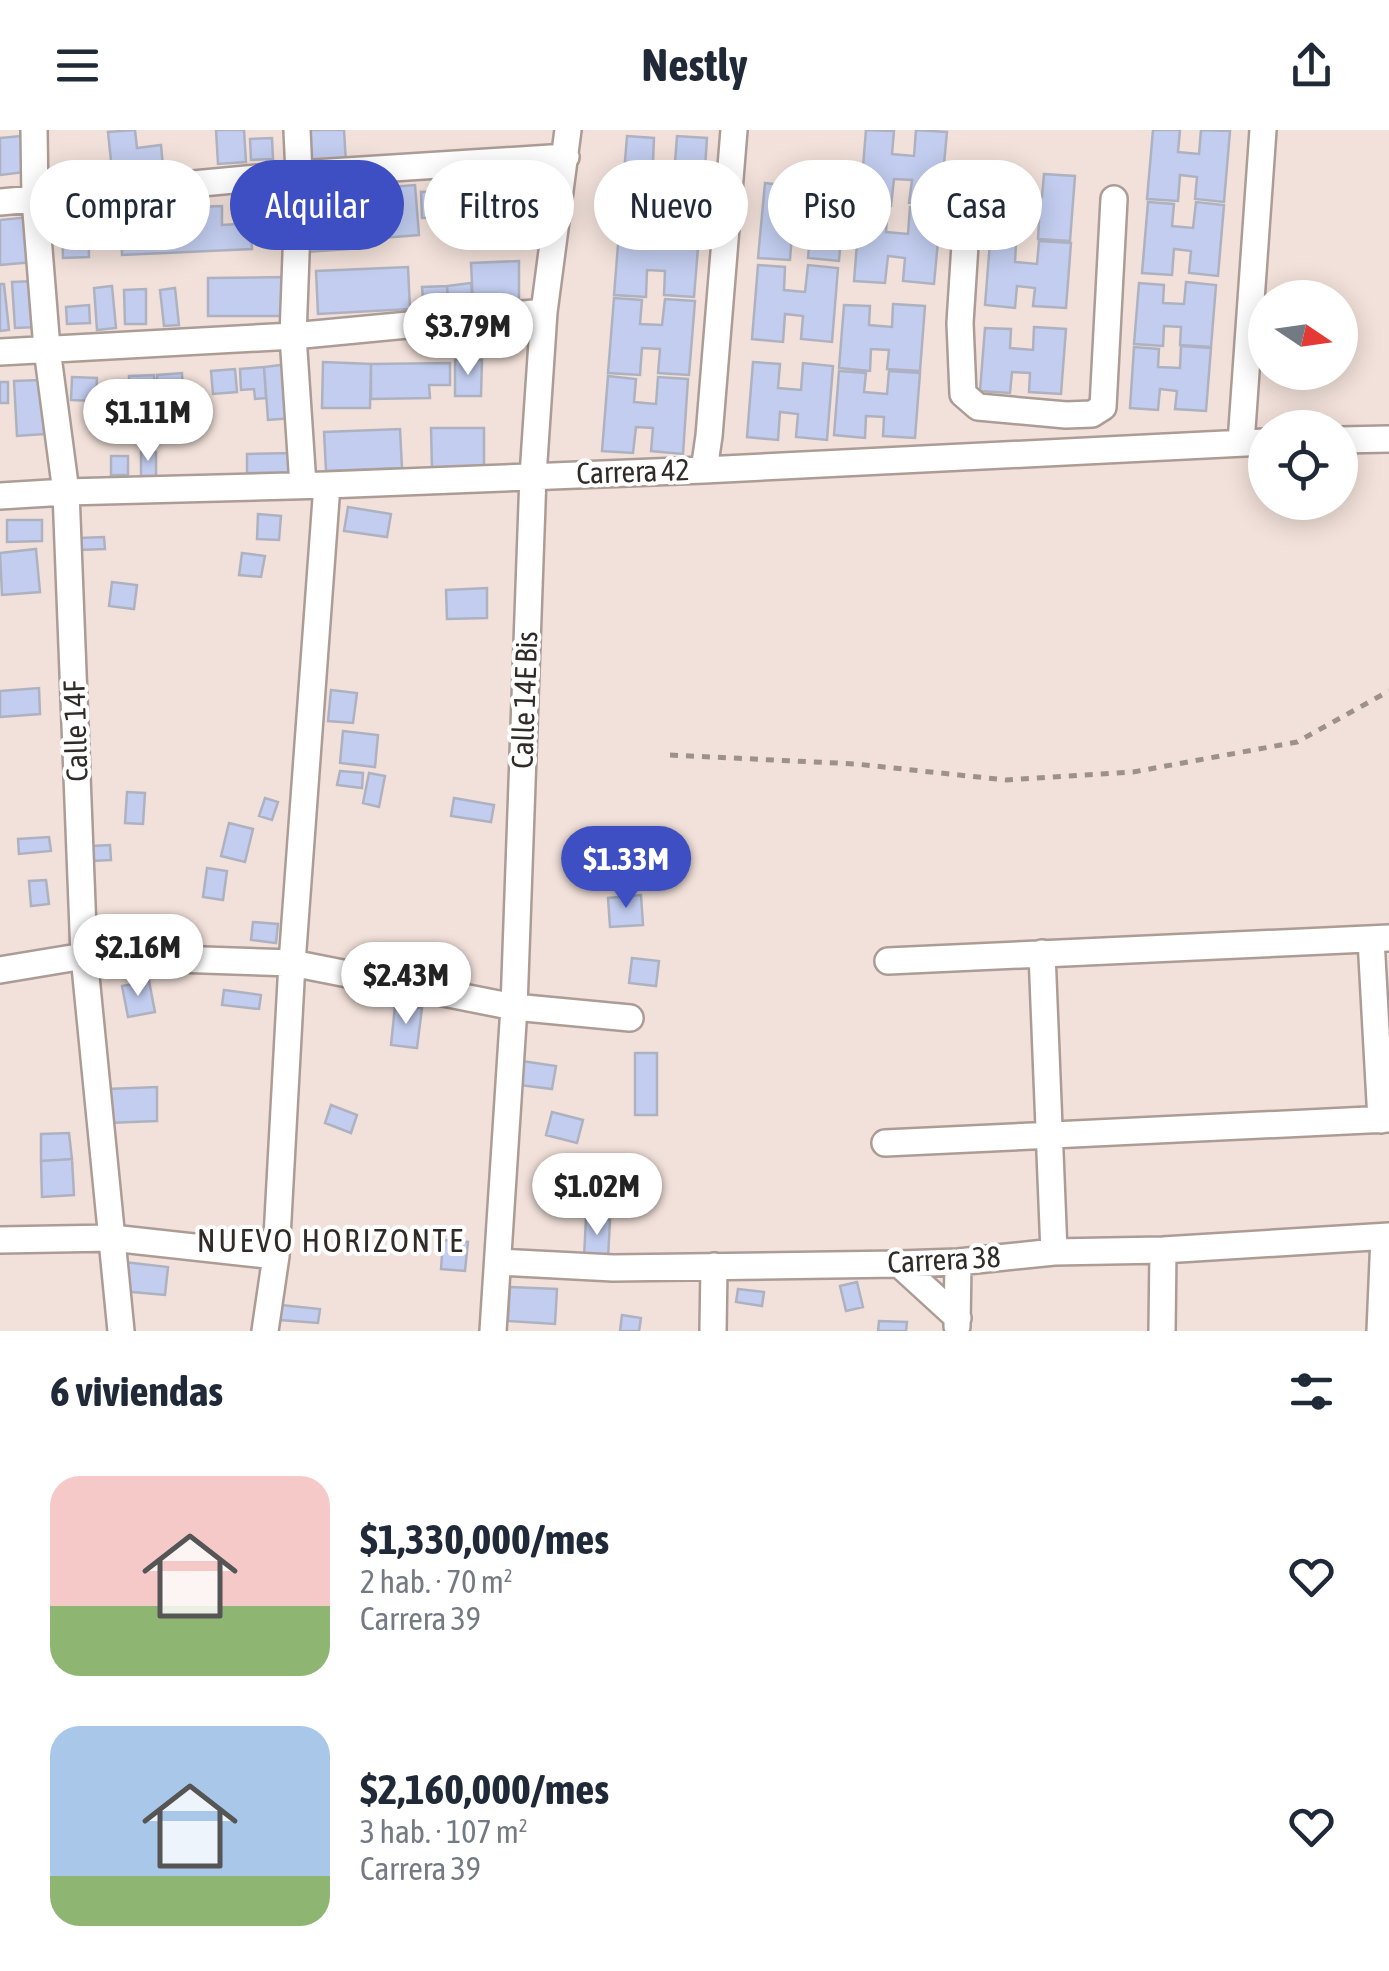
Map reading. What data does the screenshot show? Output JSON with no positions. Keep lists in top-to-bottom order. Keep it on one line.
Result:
{"streets":{"street":["Carrera 42","Calle 14E Bis","Calle 14F","Carrera 38"]},"crossings":[["Carrera 42","Calle 14E Bis"],["Carrera 42","Calle 14F"],["Calle 14E Bis","Carrera 38"]],"districts":["NUEVO HORIZONTE"],"north":"right","page":{"header":"Nestly","chip":["Comprar","Alquilar","Filtros","Nuevo","Piso","Casa"],"price":["$3.79M","$1.11M","$1.33M","$2.16M","$2.43M","$1.02M"],"heading":"6 viviendas","list":[{"name":"$1,330,000/mes","note":"2 hab. · 70 m² · Carrera 39"},{"name":"$2,160,000/mes","note":"3 hab. · 107 m² · Carrera 39"}]}}
